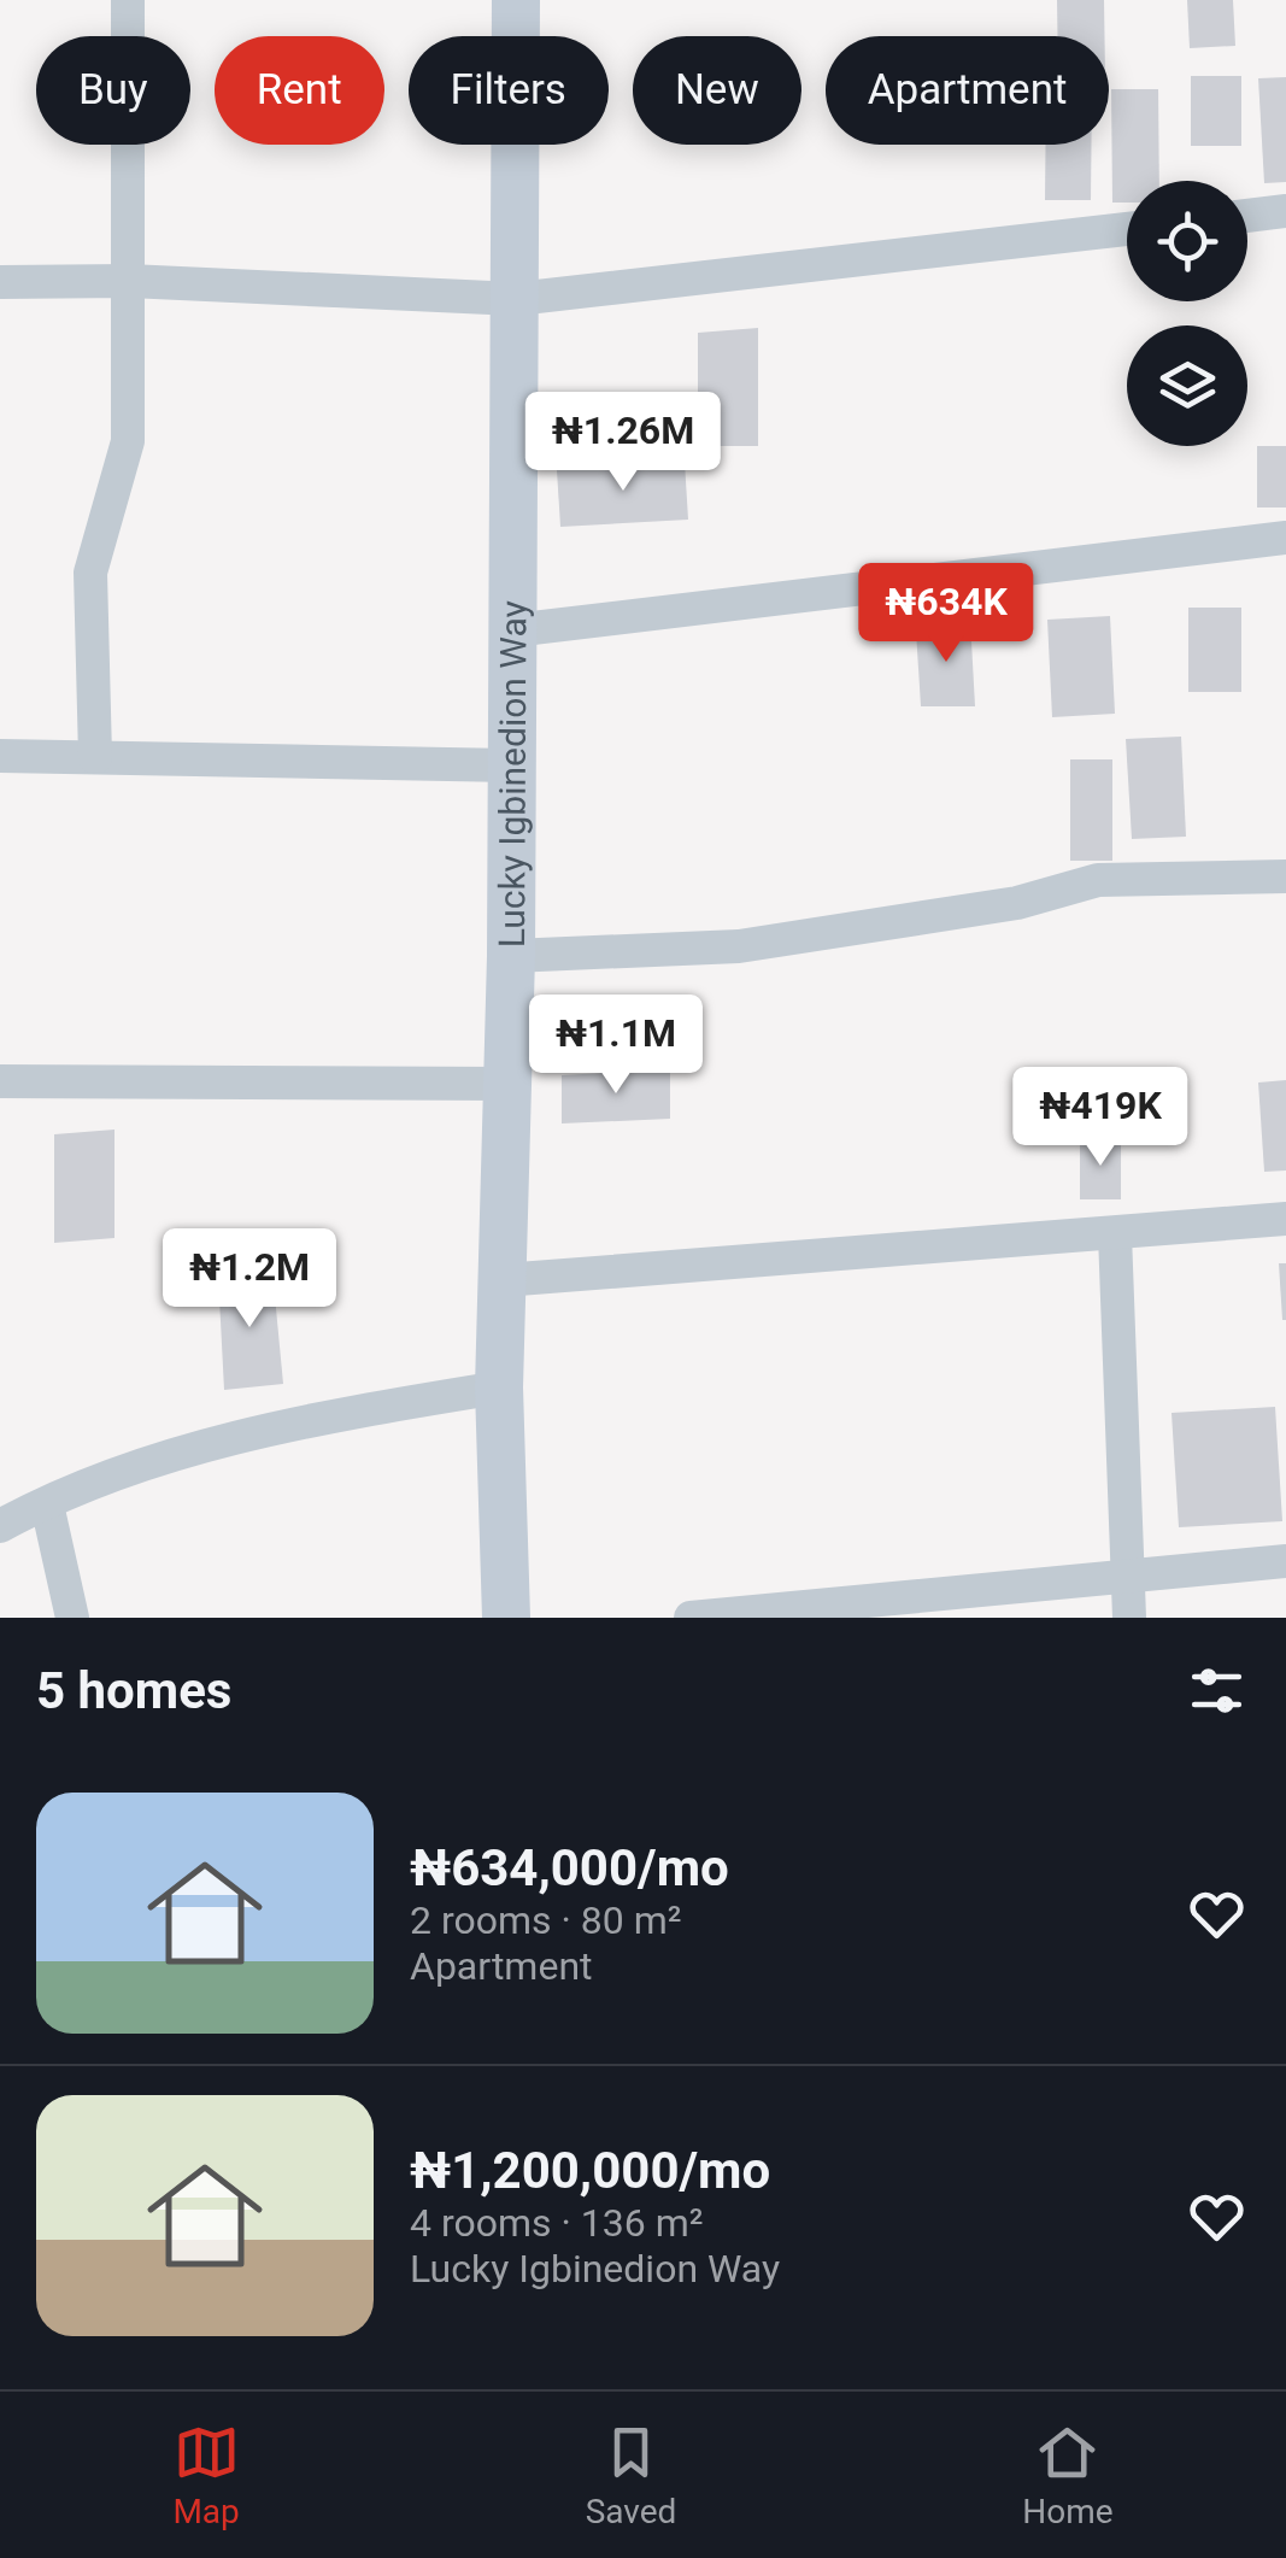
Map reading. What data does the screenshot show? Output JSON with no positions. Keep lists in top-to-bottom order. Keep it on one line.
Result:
{"streets":{"street":["Lucky Igbinedion Way"]},"page":{"chip":["Buy","Rent","Filters","New","Apartment"],"price":["₦1.26M","₦634K","₦1.1M","₦419K","₦1.2M"],"heading":"5 homes","list":[{"name":"₦634,000/mo","note":"2 rooms · 80 m² · Apartment"},{"name":"₦1,200,000/mo","note":"4 rooms · 136 m² · Lucky Igbinedion Way"}],"tabs":["Map","Saved","Home"]}}
